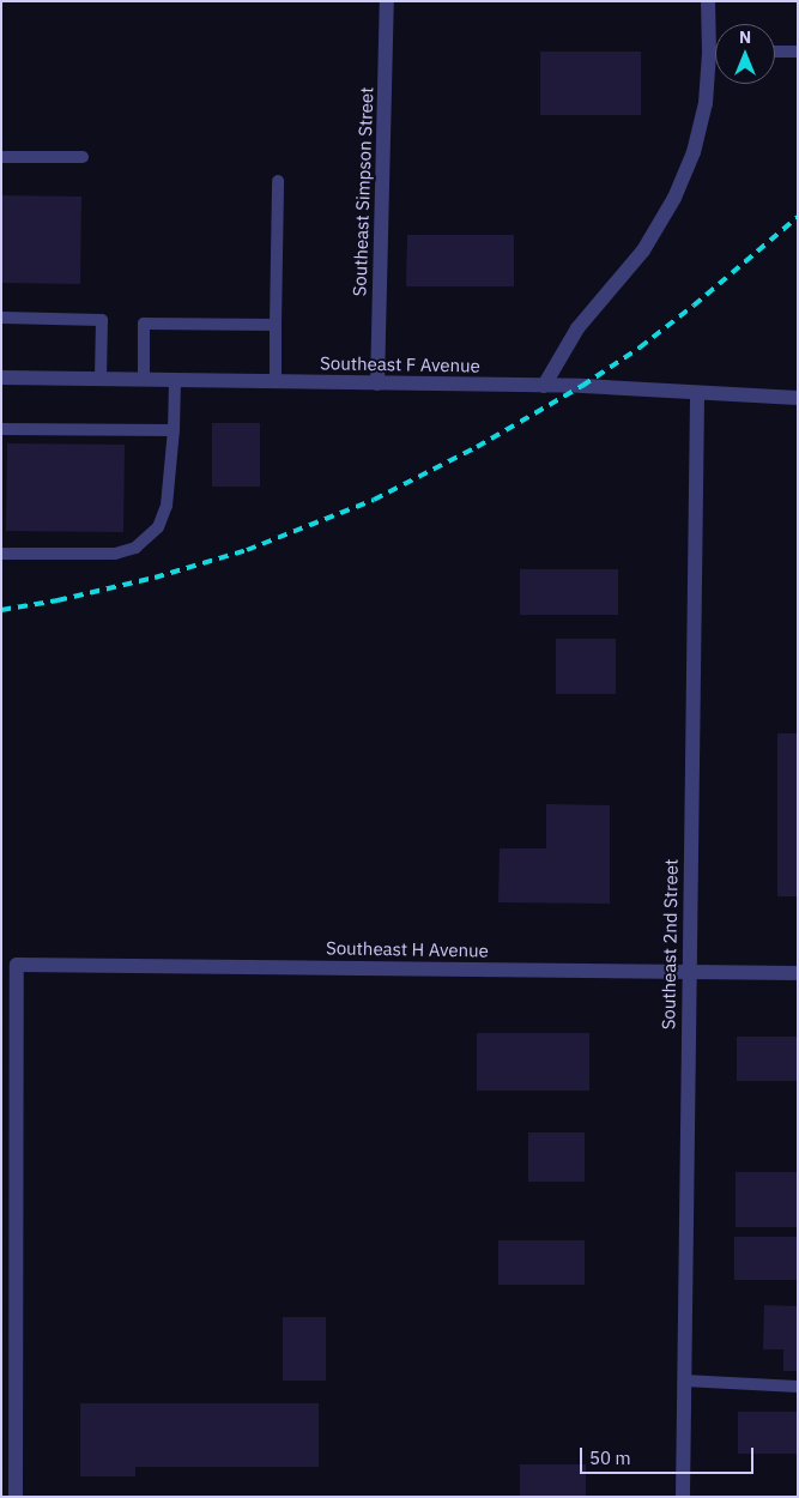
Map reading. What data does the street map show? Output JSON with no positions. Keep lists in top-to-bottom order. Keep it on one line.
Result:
{"streets":{"street":["Southeast Simpson Street","Southeast F Avenue","Southeast 2nd Street","Southeast H Avenue"]},"crossings":[["Southeast Simpson Street","Southeast F Avenue"],["Southeast F Avenue","Southeast 2nd Street"],["Southeast 2nd Street","Southeast H Avenue"]],"scale_bar":"50 m","north":"top"}
